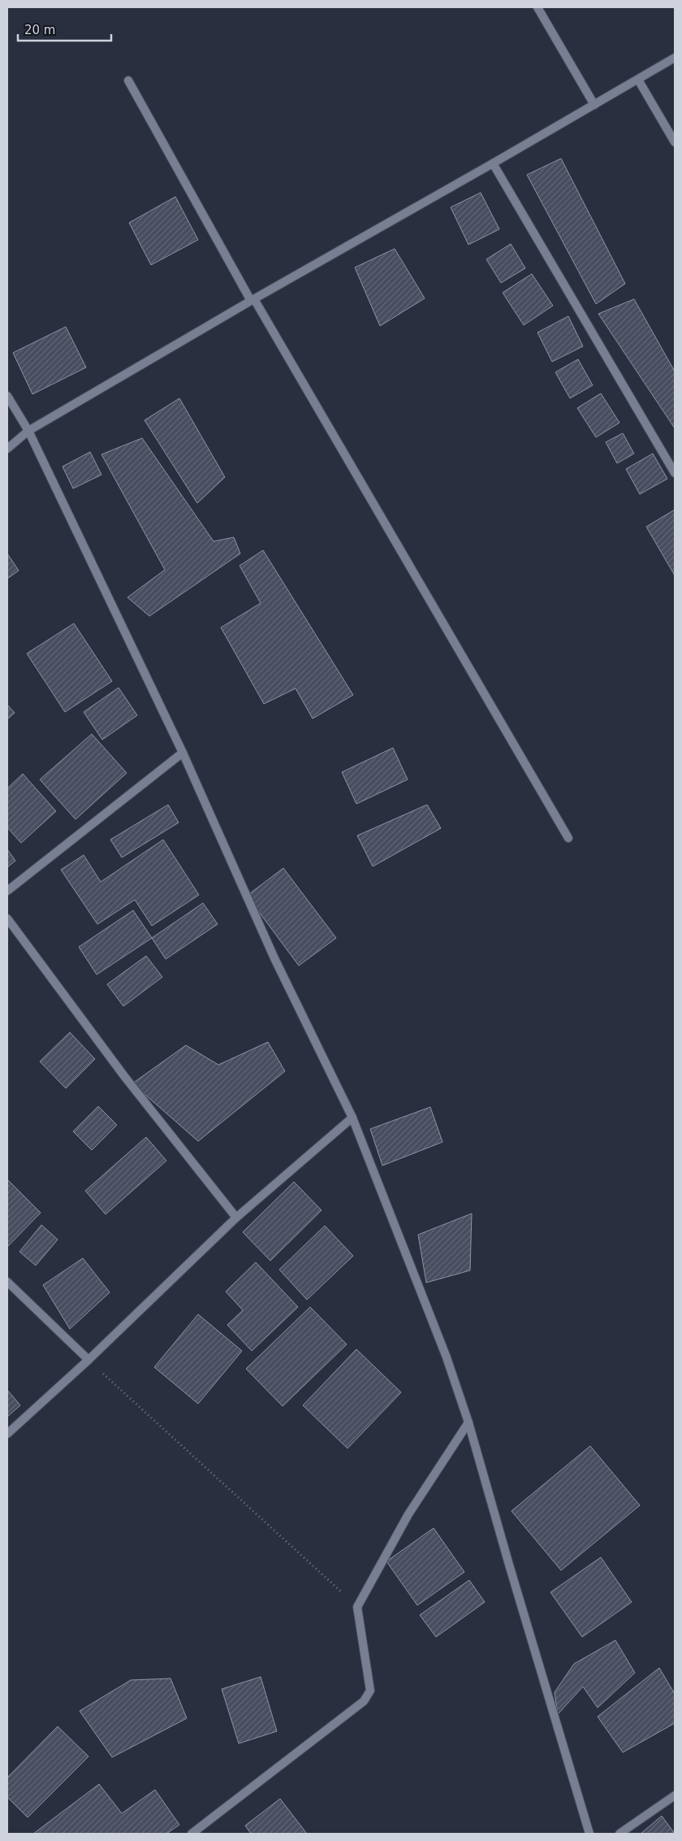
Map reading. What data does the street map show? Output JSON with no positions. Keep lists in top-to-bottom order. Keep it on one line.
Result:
{"scale_bar":"20 m"}
